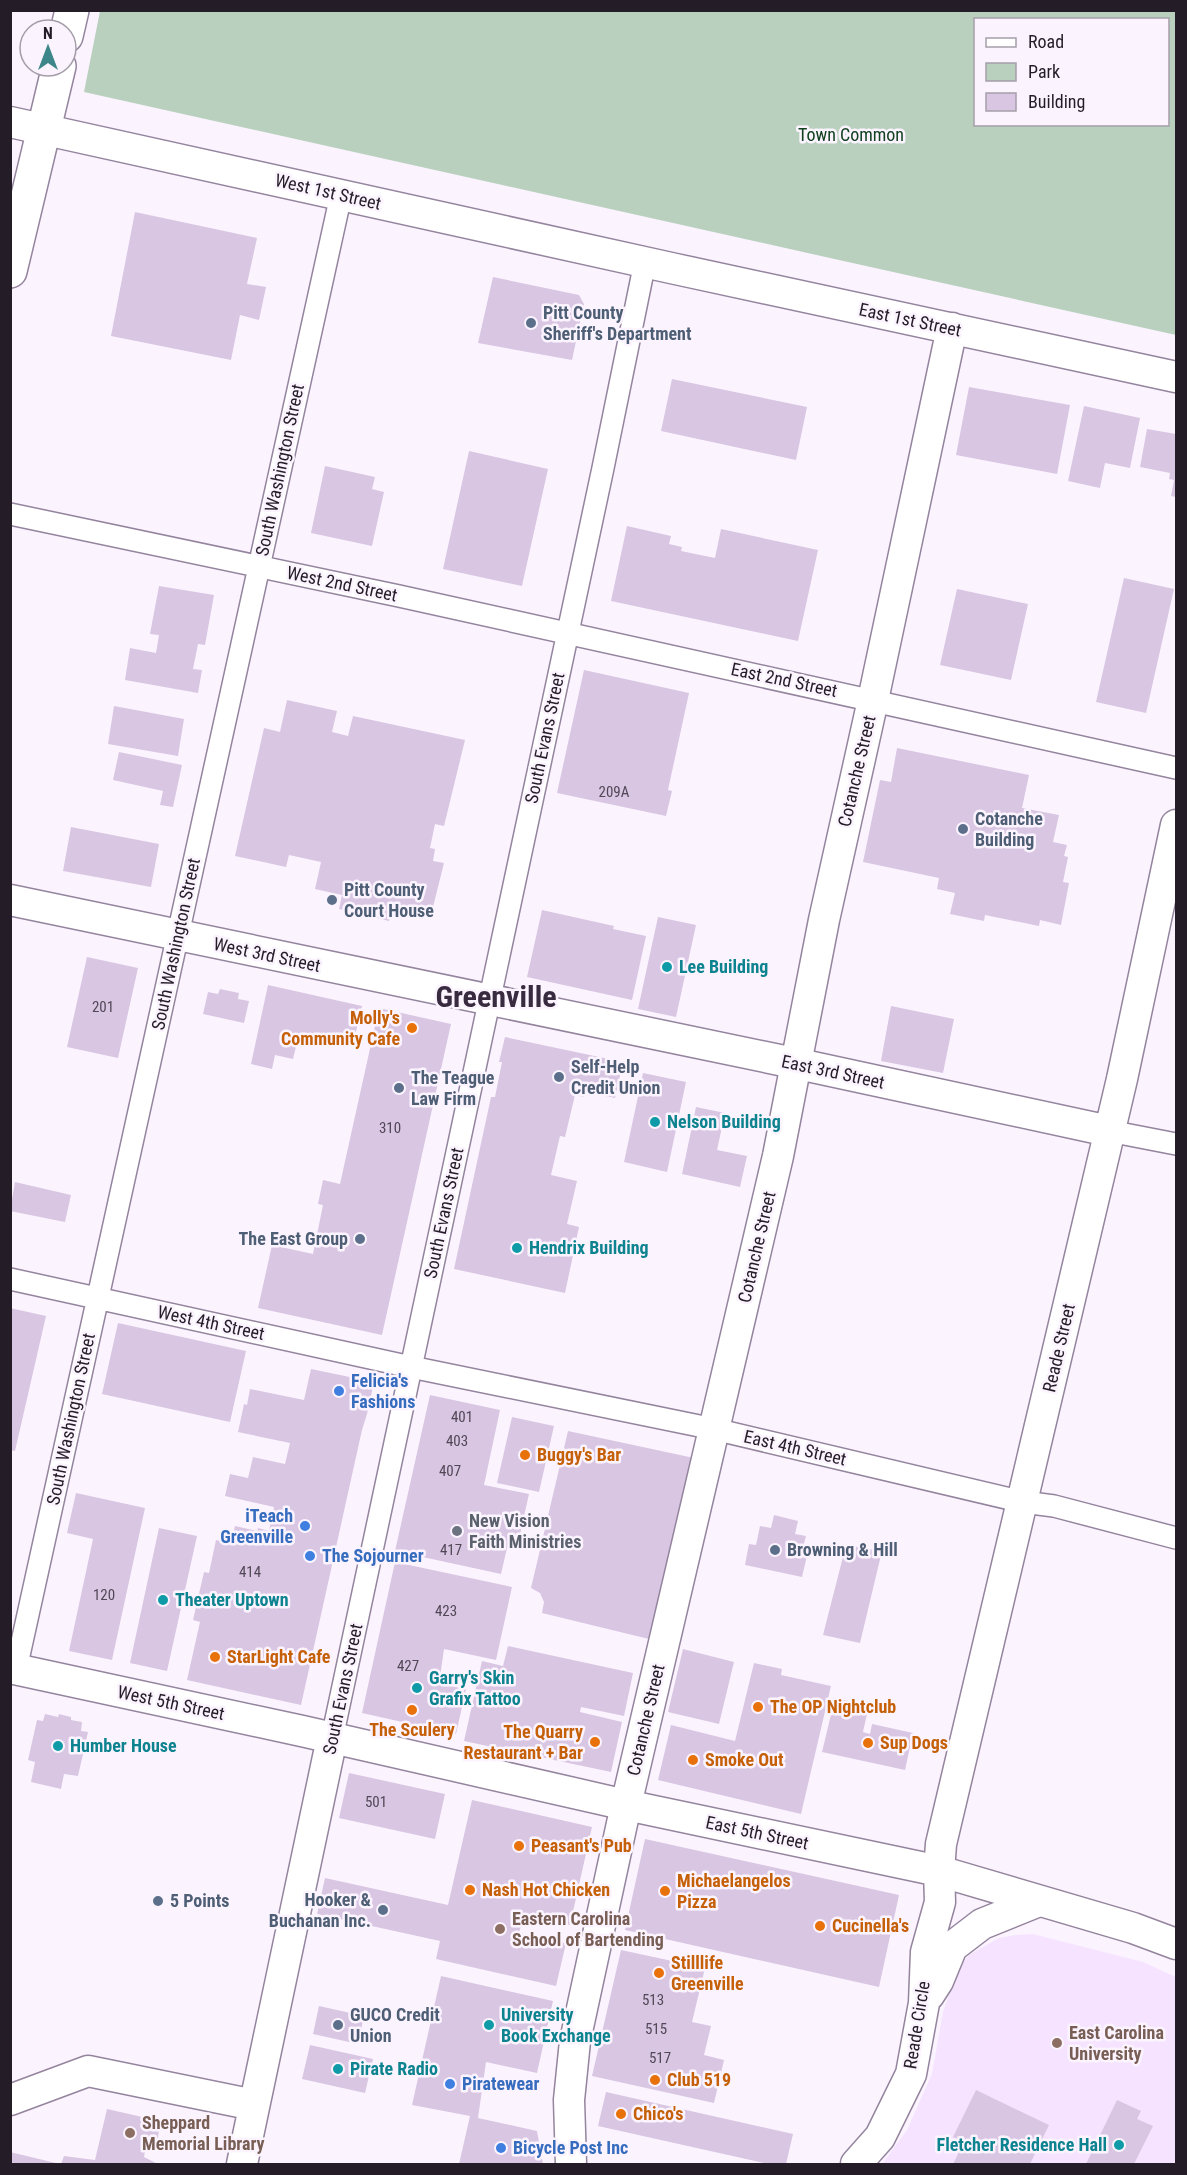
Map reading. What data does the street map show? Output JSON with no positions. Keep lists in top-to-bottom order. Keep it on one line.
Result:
{"streets":{"street":["West 1st Street","East 1st Street","South Washington Street","West 2nd Street","East 2nd Street","South Evans Street","Cotanche Street","West 3rd Street","East 3rd Street","West 4th Street","Reade Street","East 4th Street","West 5th Street","East 5th Street","Reade Circle"]},"crossings":[["West 1st Street","East 1st Street"],["West 1st Street","South Washington Street"],["West 1st Street","South Evans Street"],["East 1st Street","South Evans Street"],["East 1st Street","Cotanche Street"],["South Washington Street","West 2nd Street"],["South Washington Street","West 3rd Street"],["South Washington Street","West 4th Street"],["South Washington Street","West 5th Street"],["West 2nd Street","East 2nd Street"],["West 2nd Street","South Evans Street"],["East 2nd Street","South Evans Street"],["East 2nd Street","Cotanche Street"],["South Evans Street","West 3rd Street"],["South Evans Street","East 3rd Street"],["South Evans Street","West 4th Street"],["South Evans Street","East 4th Street"],["South Evans Street","West 5th Street"],["South Evans Street","East 5th Street"],["Cotanche Street","East 3rd Street"],["Cotanche Street","East 4th Street"],["Cotanche Street","East 5th Street"],["West 3rd Street","East 3rd Street"],["East 3rd Street","Reade Street"],["West 4th Street","East 4th Street"],["Reade Street","East 4th Street"],["Reade Street","East 5th Street"],["Reade Street","Reade Circle"],["West 5th Street","East 5th Street"],["East 5th Street","Reade Circle"]],"districts":["Greenville"],"parks":["Town Common"],"places":["Pitt County Sheriff's Department","Cotanche Building","Pitt County Court House","Lee Building","Molly's Community Cafe","Self-Help Credit Union","The Teague Law Firm","Nelson Building","The East Group","Hendrix Building","Felicia's Fashions","Buggy's Bar","iTeach Greenville","New Vision Faith Ministries","Browning & Hill","The Sojourner","Theater Uptown","StarLight Cafe","Garry's Skin Grafix Tattoo","The OP Nightclub","The Sculery","The Quarry Restaurant + Bar","Sup Dogs","Humber House","Smoke Out","Peasant's Pub","Nash Hot Chicken","Michaelangelos Pizza","5 Points","Hooker & Buchanan Inc.","Cucinella's","Eastern Carolina School of Bartending","Stilllife Greenville","GUCO Credit Union","University Book Exchange","East Carolina University","Pirate Radio","Club 519","Piratewear","Chico's","Sheppard Memorial Library","Fletcher Residence Hall","Bicycle Post Inc"],"house_numbers":["209A","201","310","401","403","407","417","414","120","423","427","501","513","515","517"],"legend":["Road","Park","Building"],"north":"top"}
